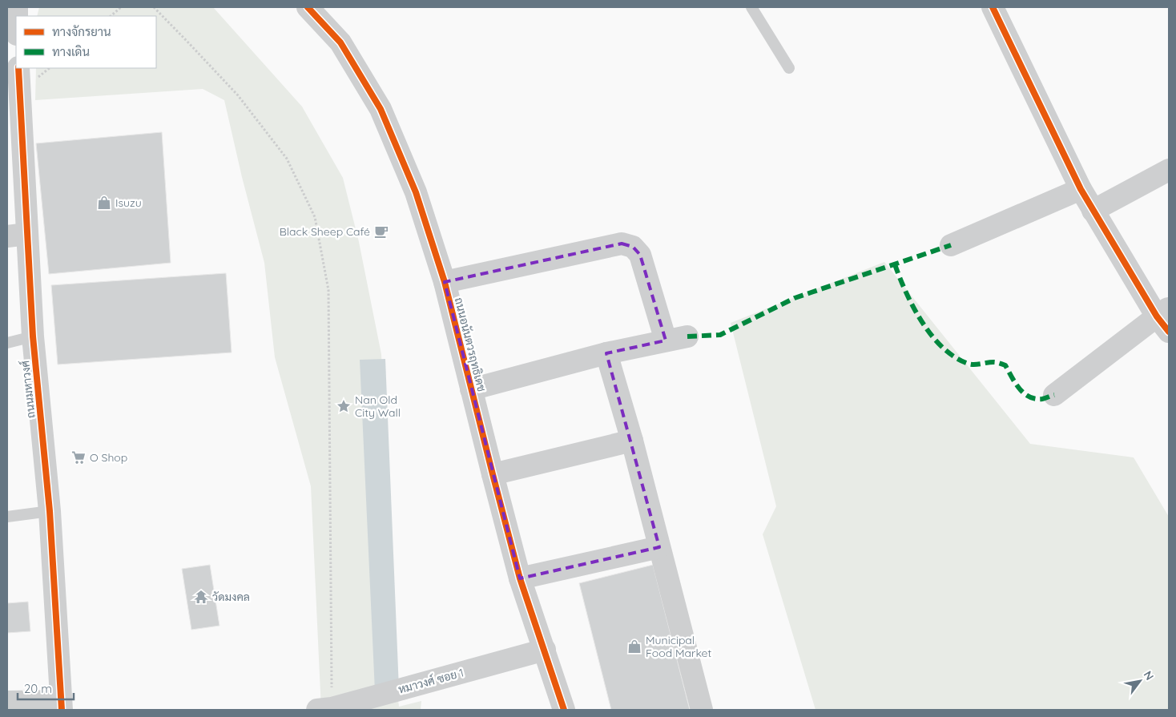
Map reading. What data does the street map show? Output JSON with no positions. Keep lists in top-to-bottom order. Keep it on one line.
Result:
{"streets":{"street":["ถนนอนันตวรฤทธิเดช","ถนนมหาวงศ์","หมาวงศ์ ซอย 1"]},"crossings":[["ถนนอนันตวรฤทธิเดช","หมาวงศ์ ซอย 1"]],"places":{"shop":["Isuzu","Municipal Food Market"],"cafe":["Black Sheep Café"],"place":["Nan Old City Wall"],"supermarket":["O Shop"],"temple":["วัดมงคล"]},"legend":["ทางจักรยาน","ทางเดิน"],"scale_bar":"20 m","north":"top right"}
